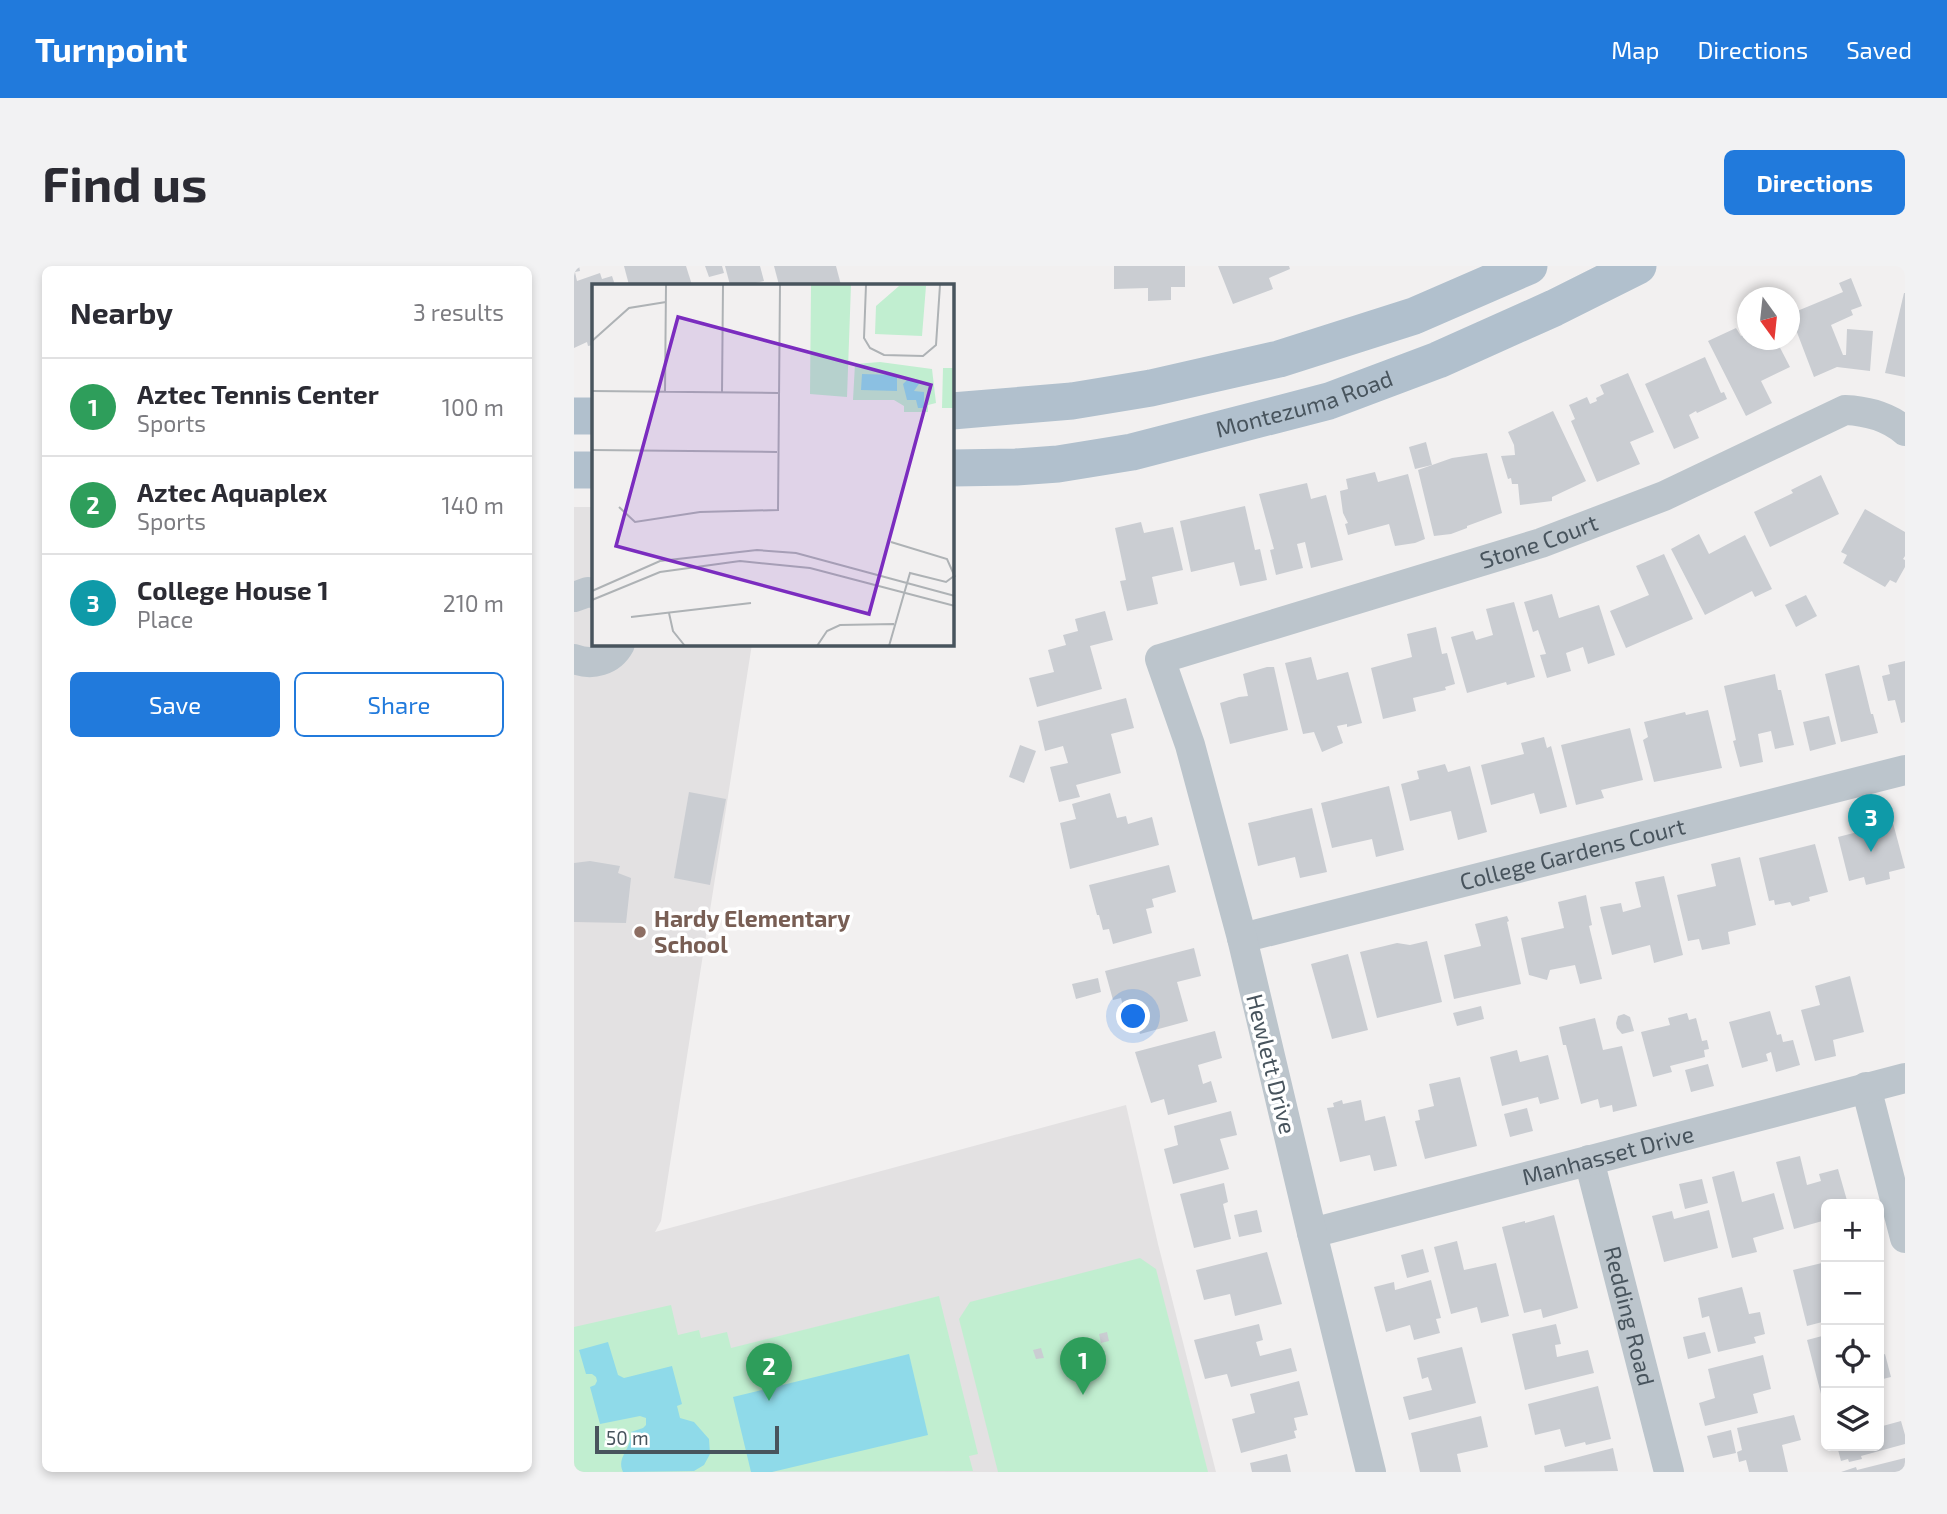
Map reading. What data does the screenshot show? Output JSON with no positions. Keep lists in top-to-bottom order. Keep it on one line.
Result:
{"streets":{"main road":["Montezuma Road"],"street":["Stone Court","College Gardens Court","Hewlett Drive","Manhasset Drive","Redding Road"]},"crossings":[["Stone Court","Hewlett Drive"],["College Gardens Court","Hewlett Drive"],["Hewlett Drive","Manhasset Drive"],["Manhasset Drive","Redding Road"]],"places":["Hardy Elementary School"],"scale_bar":"50 m","north":"bottom","page":{"header":"Turnpoint","nav":["Map","Directions","Saved"],"buttons":["Directions",["Save","Share"]],"title":"Find us","heading":["Nearby","3 results"],"list":[{"mark":"1","name":"Aztec Tennis Center","note":"Sports","value":"100 m"},{"mark":"2","name":"Aztec Aquaplex","note":"Sports","value":"140 m"},{"mark":"3","name":"College House 1","note":"Place","value":"210 m"}],"pins":["3","1","2"],"map_buttons":["+","−"],"scale":"50 m"}}
